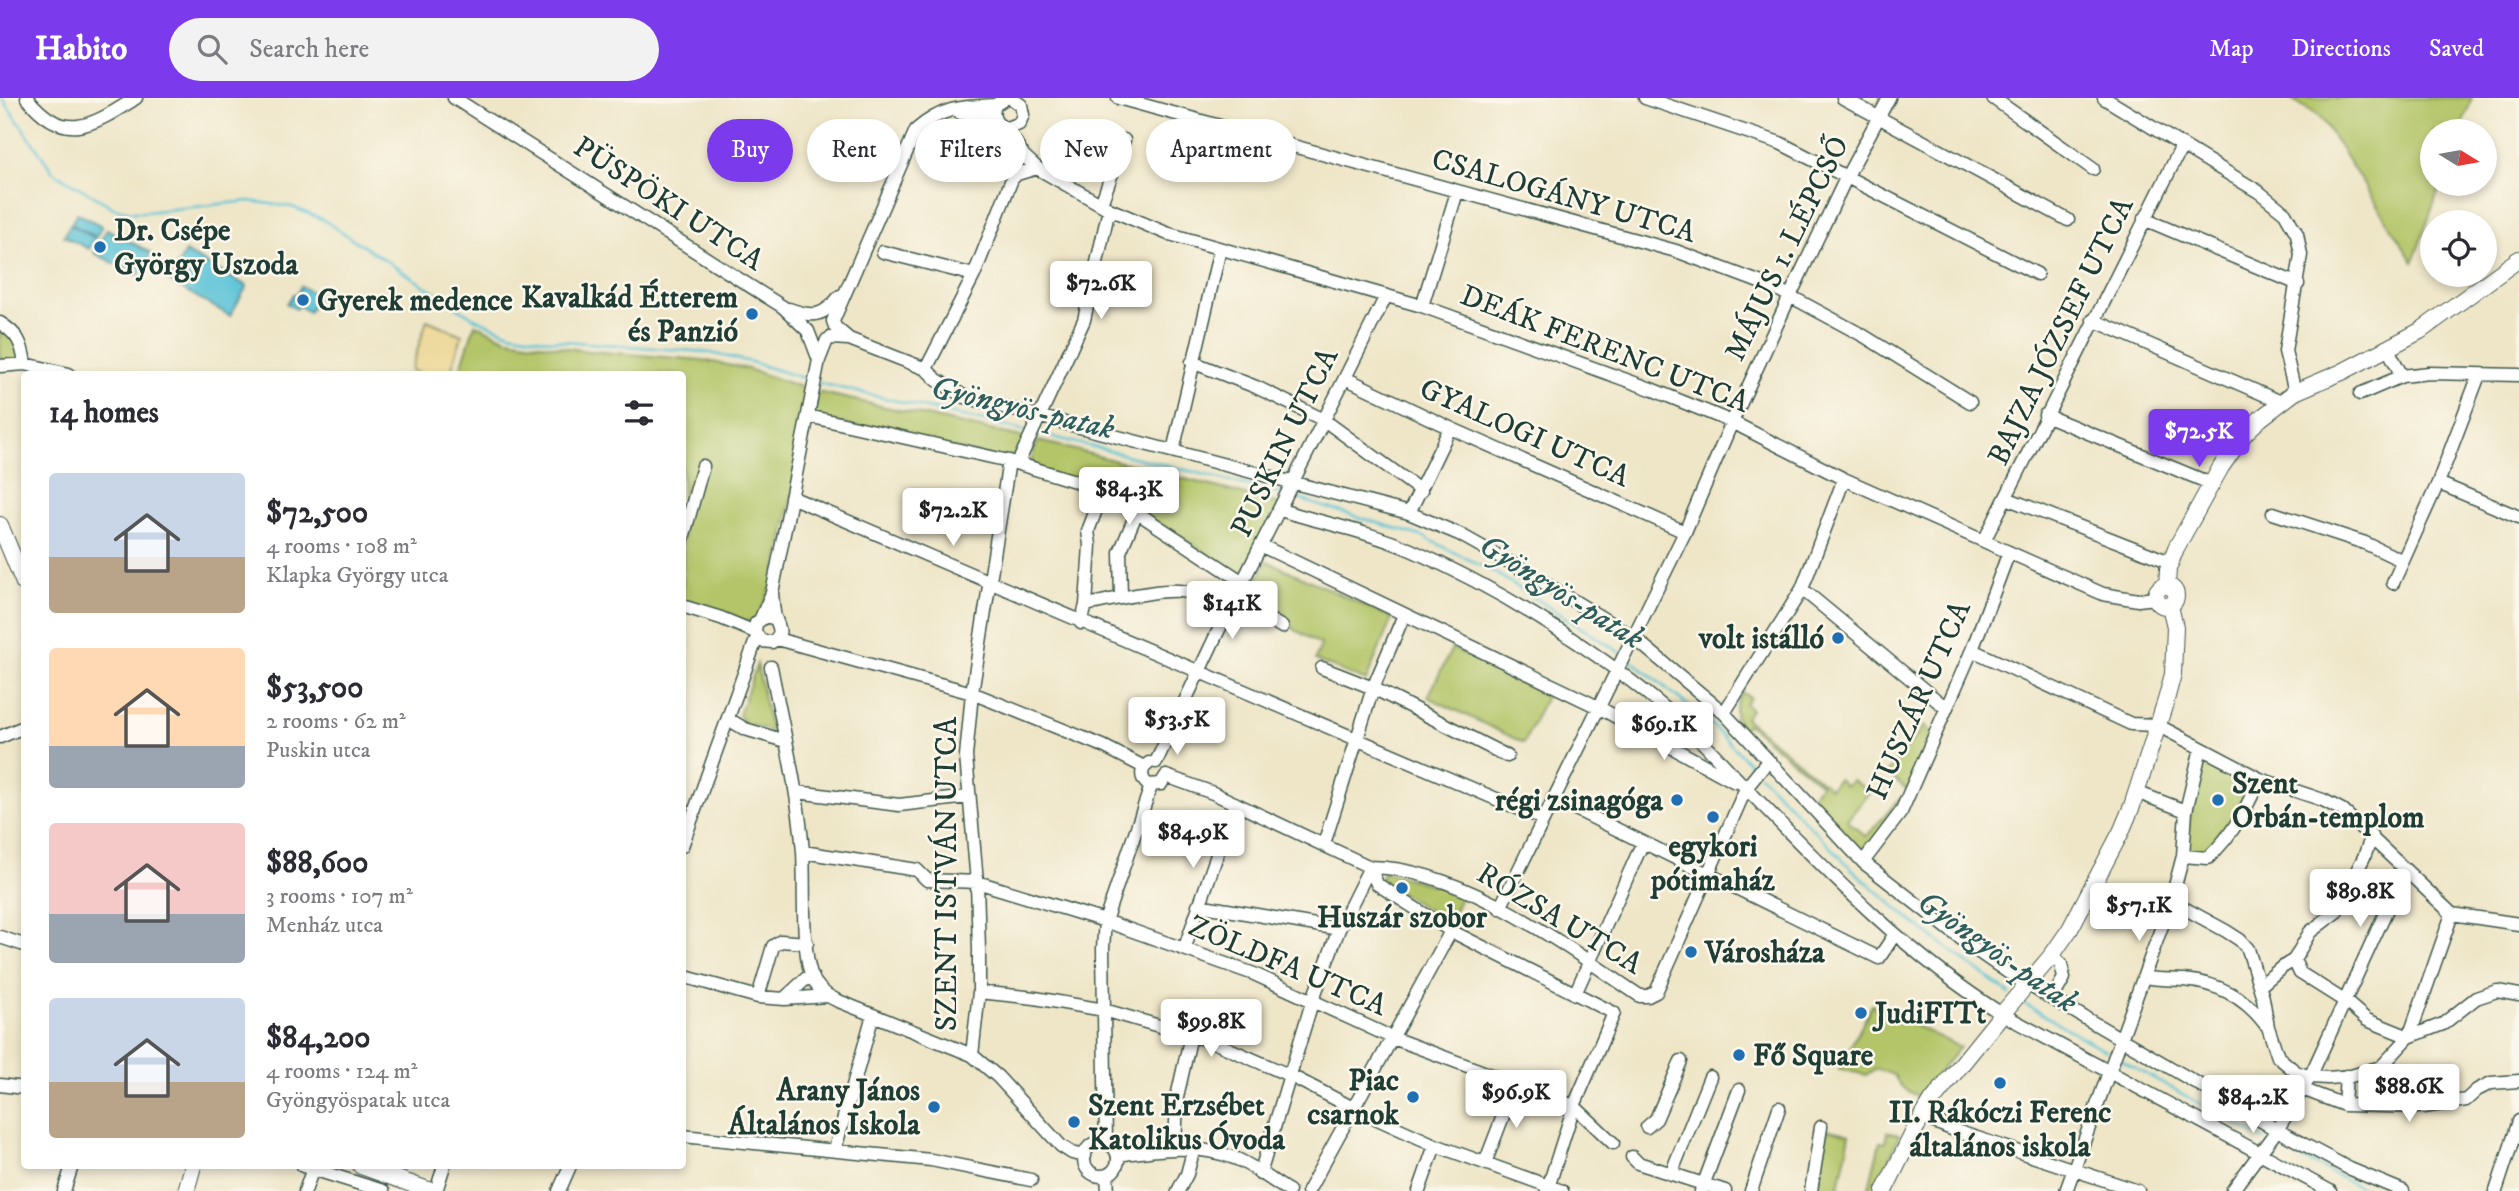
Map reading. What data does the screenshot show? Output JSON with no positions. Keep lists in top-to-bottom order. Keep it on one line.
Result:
{"streets":{"street":["CSALOGÁNY UTCA","PÜSPÖKI UTCA","MÁJUS 1. LÉPCSŐ","BAJZA JÓZSEF UTCA","DEÁK FERENC UTCA","GYALOGI UTCA","PUSKIN UTCA","HUSZÁR UTCA","SZENT ISTVÁN UTCA","RÓZSA UTCA","ZÖLDFA UTCA"]},"crossings":[["CSALOGÁNY UTCA","MÁJUS 1. LÉPCSŐ"],["MÁJUS 1. LÉPCSŐ","DEÁK FERENC UTCA"],["MÁJUS 1. LÉPCSŐ","GYALOGI UTCA"],["MÁJUS 1. LÉPCSŐ","RÓZSA UTCA"],["BAJZA JÓZSEF UTCA","DEÁK FERENC UTCA"],["DEÁK FERENC UTCA","PUSKIN UTCA"],["DEÁK FERENC UTCA","HUSZÁR UTCA"],["DEÁK FERENC UTCA","SZENT ISTVÁN UTCA"],["GYALOGI UTCA","PUSKIN UTCA"],["SZENT ISTVÁN UTCA","ZÖLDFA UTCA"]],"water":["Gyöngyös-patak"],"places":["Dr. Csépe György Uszoda","Gyerek medence","Kavalkád Étterem és Panzió","volt istálló","régi zsinagóga","Szent Orbán-templom","egykori pótimaház","Huszár szobor","Városháza","JudiFITt","Fő Square","II. Rákóczi Ferenc általános iskola","Piac csarnok","Arany János Általános Iskola","Szent Erzsébet Katolikus Óvoda"],"north":"right","page":{"header":"Habito","search":"Search here","nav":["Map","Directions","Saved"],"chip":["Buy","Rent","Filters","New","Apartment"],"price":["$72.6K","$72.5K","$84.3K","$72.2K","$141K","$53.5K","$69.1K","$84.9K","$89.8K","$57.1K","$99.8K","$88.6K","$96.9K","$84.2K"],"heading":"14 homes","list":[{"name":"$72,500","note":"4 rooms · 108 m² · Klapka György utca"},{"name":"$53,500","note":"2 rooms · 62 m² · Puskin utca"},{"name":"$88,600","note":"3 rooms · 107 m² · Menház utca"},{"name":"$84,200","note":"4 rooms · 124 m² · Gyöngyöspatak utca"}]}}
